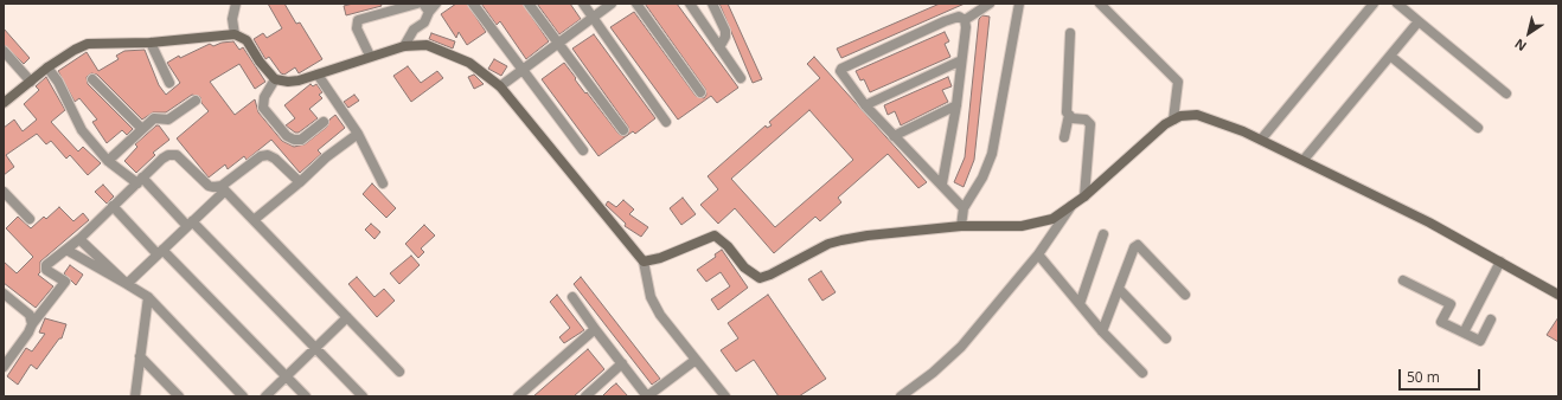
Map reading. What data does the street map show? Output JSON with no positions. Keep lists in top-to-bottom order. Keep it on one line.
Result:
{"scale_bar":"50 m","north":"bottom left"}
